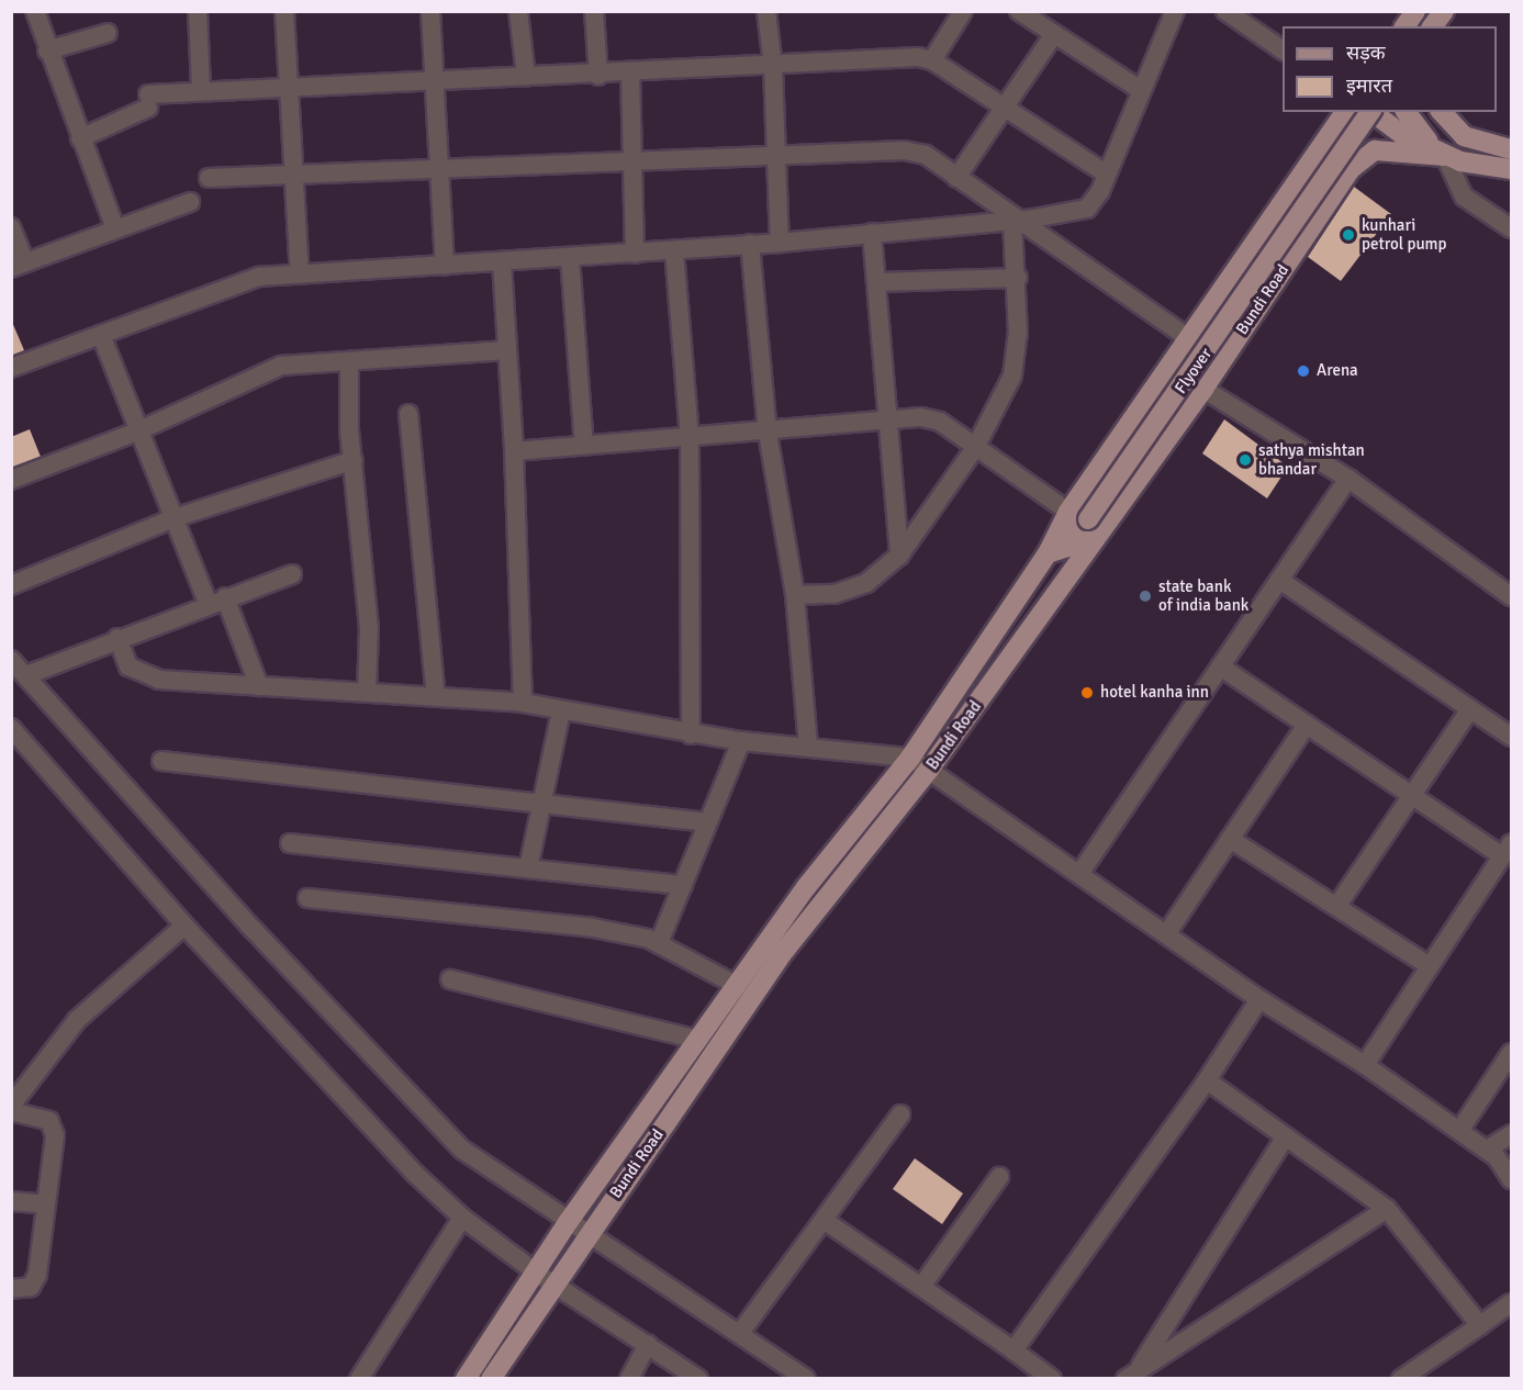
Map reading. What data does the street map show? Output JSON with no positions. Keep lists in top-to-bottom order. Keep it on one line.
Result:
{"streets":{"main road":["Bundi Road","Flyover"]},"crossings":[["Bundi Road","Flyover"]],"places":["kunhari petrol pump","Arena","sathya mishtan bhandar","state bank of india bank","hotel kanha inn"],"legend":["सड़क","इमारत"]}
